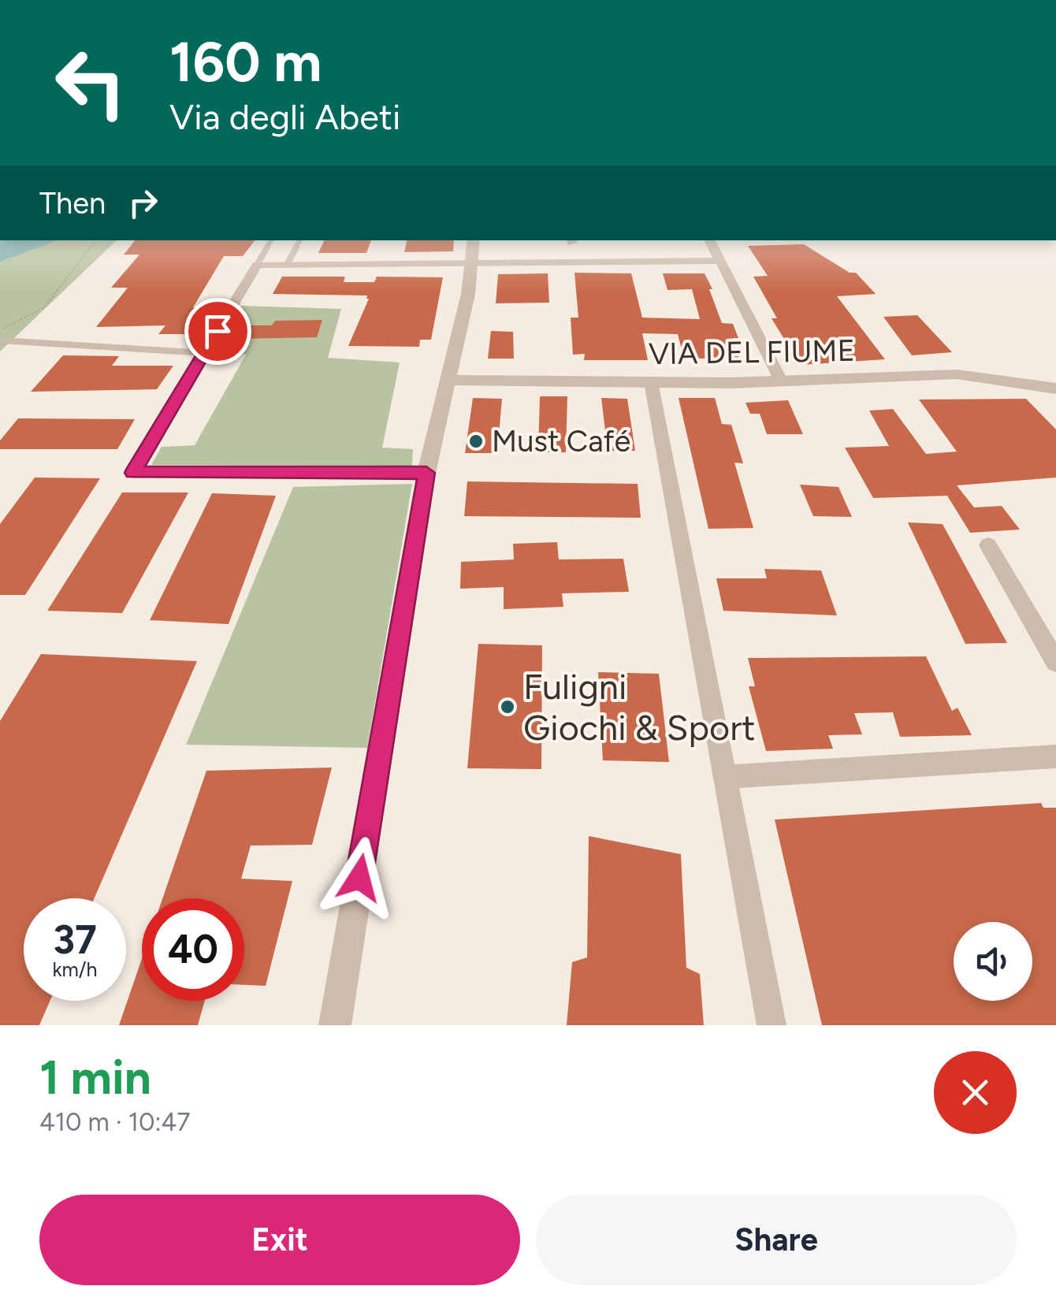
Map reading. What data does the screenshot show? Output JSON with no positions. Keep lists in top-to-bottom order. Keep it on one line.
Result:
{"streets":{"street":["VIA DEL FIUME"]},"places":["Must Café","Fuligni Giochi & Sport"],"page":{"turn":["160 m","Via degli Abeti"],"then":"Then","speed":"37 km/h","limit":"40","heading":["1 min","410 m · 10:47"],"buttons":["Exit","Share"]}}
